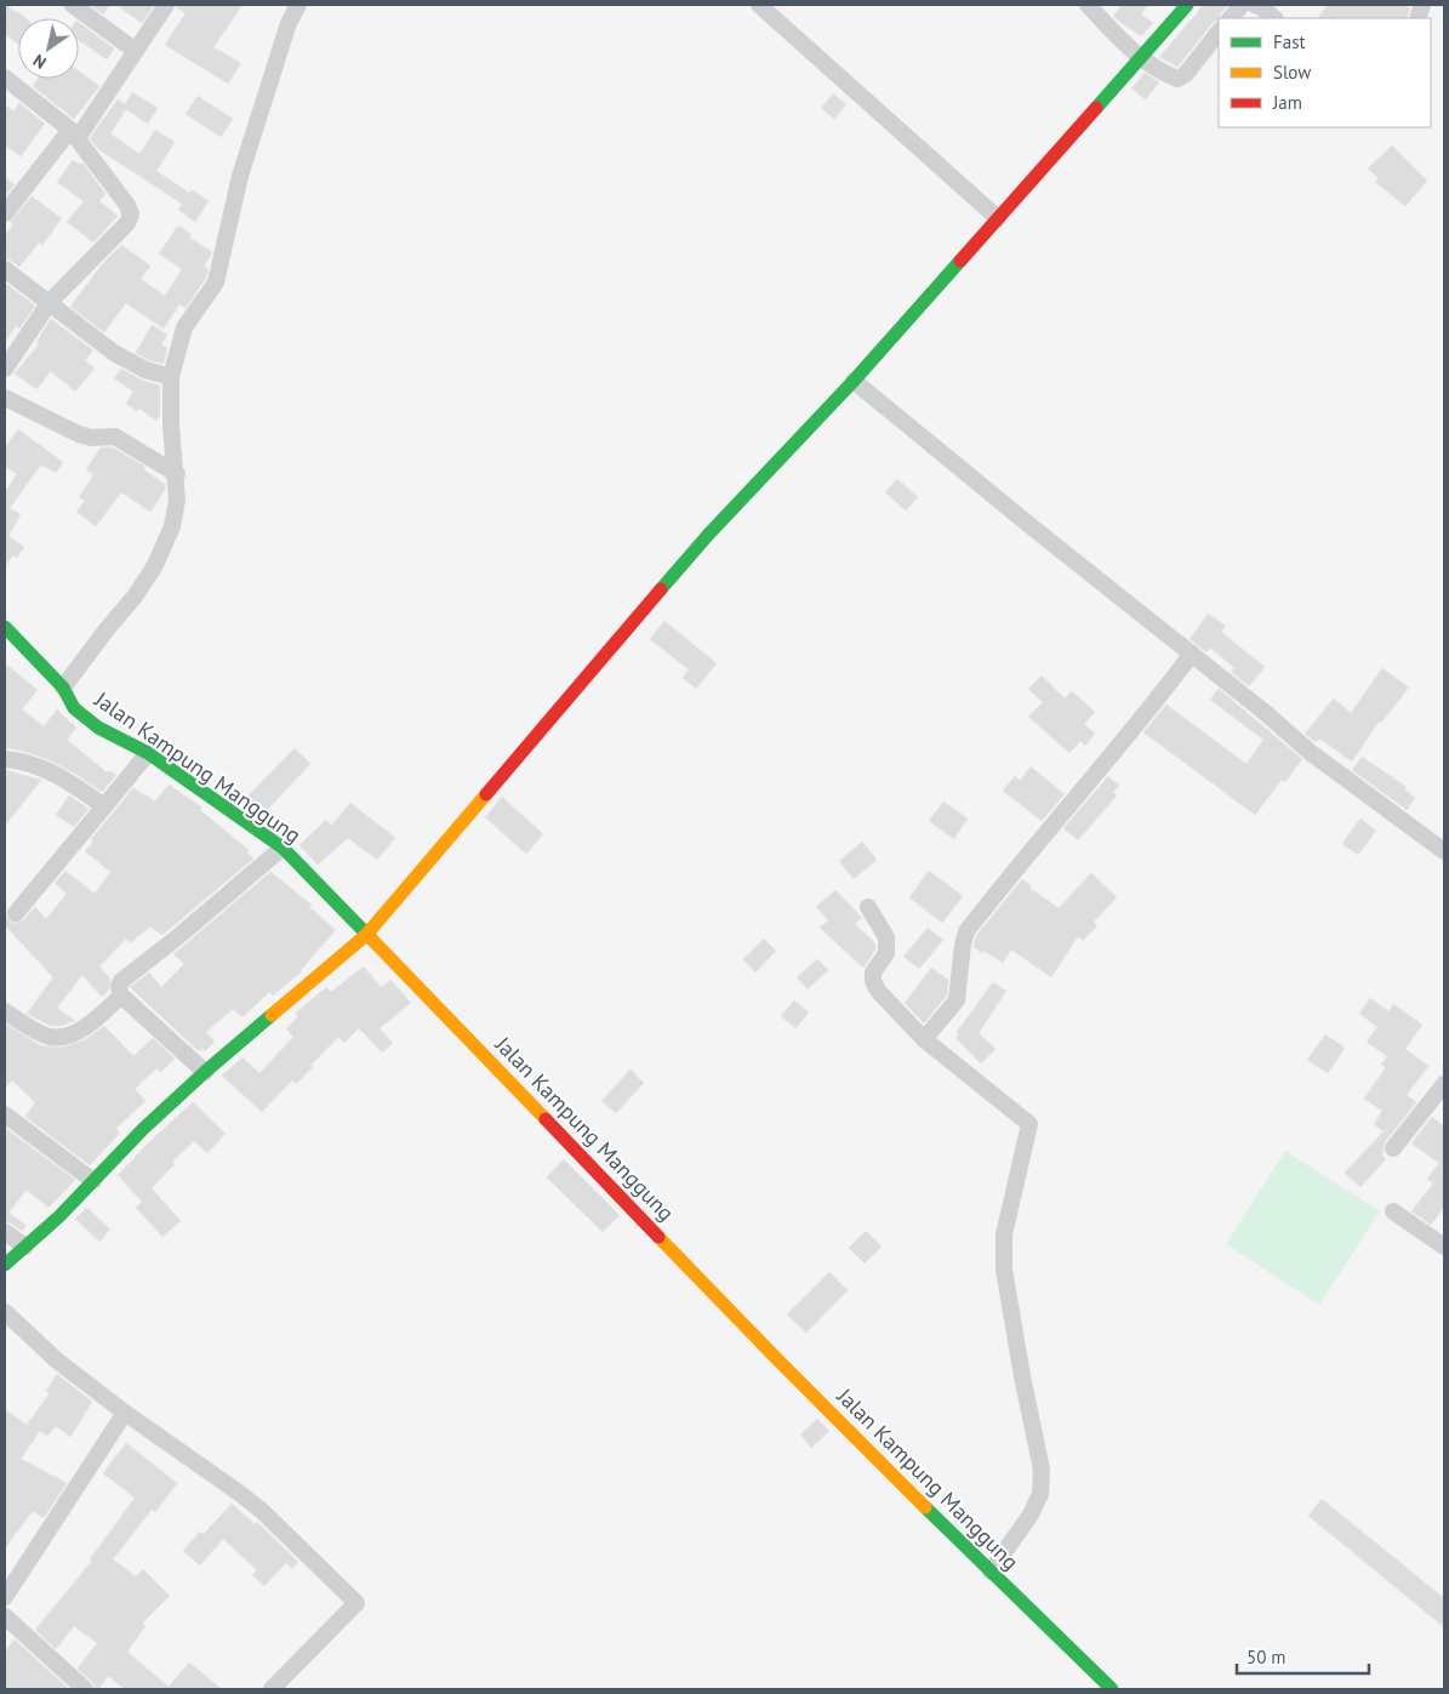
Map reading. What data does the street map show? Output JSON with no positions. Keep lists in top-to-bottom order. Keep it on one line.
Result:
{"streets":{"street":["Jalan Kampung Manggung"]},"legend":["Fast","Slow","Jam"],"scale_bar":"50 m","north":"bottom left"}
